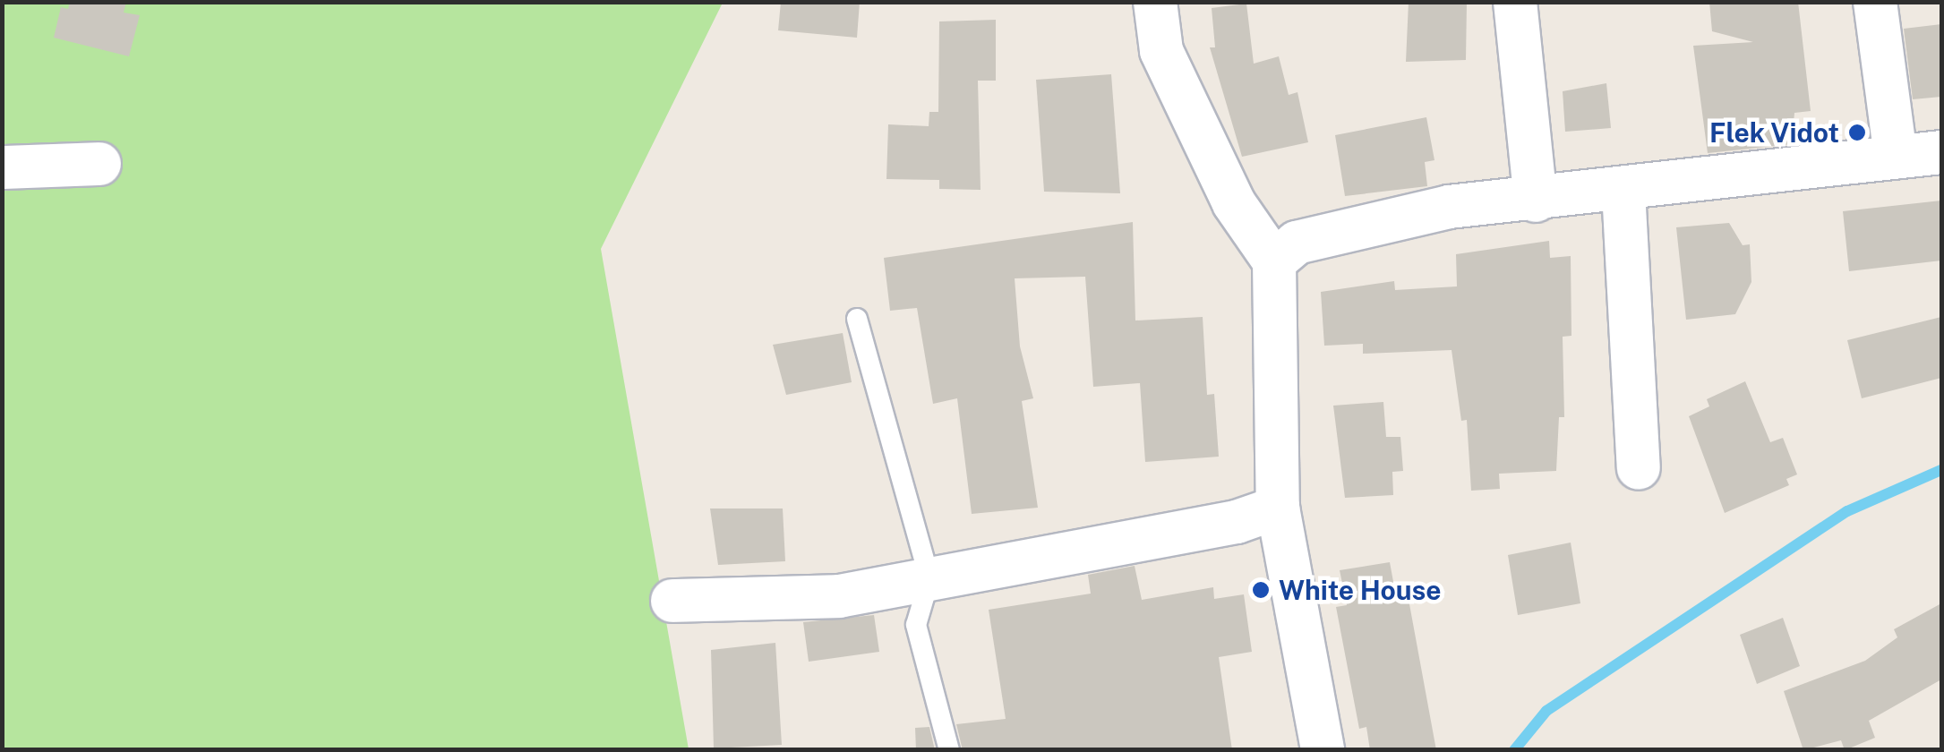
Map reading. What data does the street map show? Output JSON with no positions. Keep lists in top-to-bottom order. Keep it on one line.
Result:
{"places":["Flek Vidot","White House"]}
